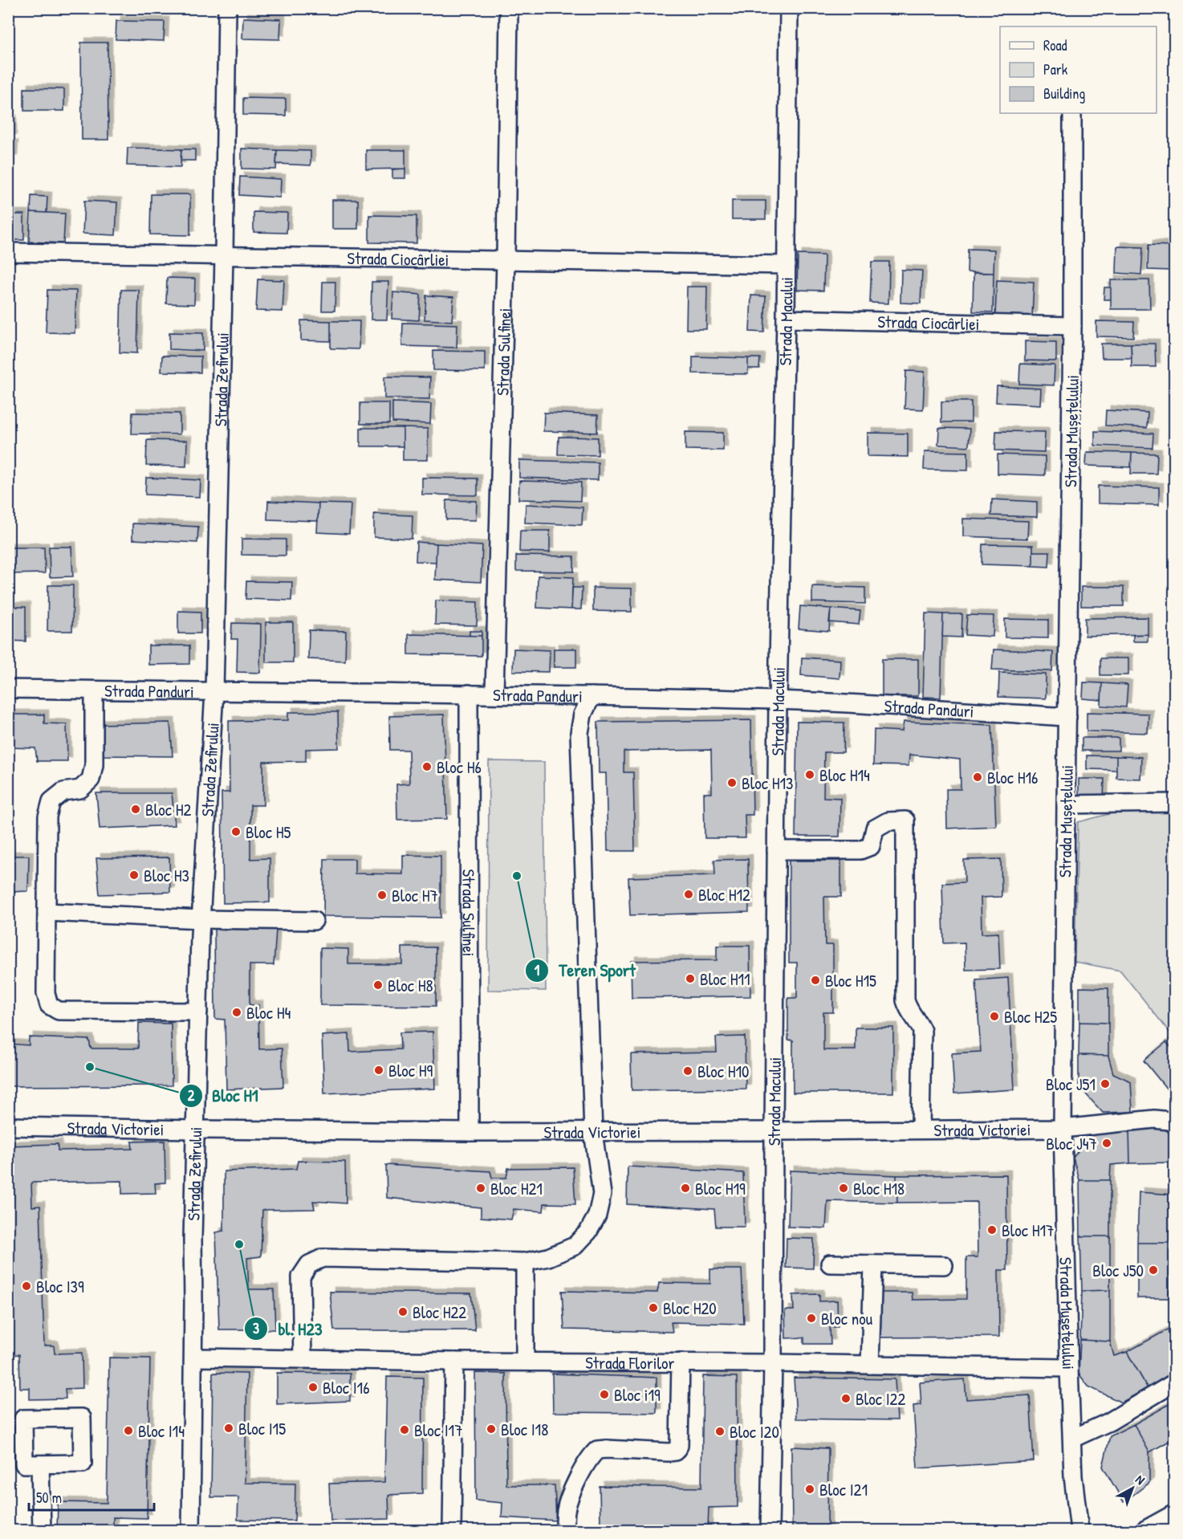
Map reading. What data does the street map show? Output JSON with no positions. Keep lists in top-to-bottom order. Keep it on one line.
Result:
{"streets":{"street":["Strada Ciocârliei","Strada Macului","Strada Sulfinei","Strada Zefirului","Strada Mușețelului","Strada Panduri","Strada Victoriei","Strada Florilor"]},"crossings":[["Strada Ciocârliei","Strada Macului"],["Strada Ciocârliei","Strada Sulfinei"],["Strada Ciocârliei","Strada Zefirului"],["Strada Ciocârliei","Strada Mușețelului"],["Strada Macului","Strada Panduri"],["Strada Macului","Strada Victoriei"],["Strada Macului","Strada Florilor"],["Strada Sulfinei","Strada Panduri"],["Strada Sulfinei","Strada Victoriei"],["Strada Zefirului","Strada Panduri"],["Strada Zefirului","Strada Victoriei"],["Strada Zefirului","Strada Florilor"],["Strada Mușețelului","Strada Panduri"],["Strada Mușețelului","Strada Victoriei"],["Strada Mușețelului","Strada Florilor"]],"places":["Bloc H6","Bloc H14","Bloc H16","Bloc H13","Bloc H2","Bloc H5","Bloc H3","Teren Sport","Bloc H12","Bloc H7","Bloc H11","Bloc H15","Bloc H8","Bloc H4","Bloc H25","Bloc H1","Bloc H9","Bloc H10","Bloc J51","Bloc J47","Bloc H21","Bloc H19","Bloc H18","Bloc H17","bl. H23","Bloc J50","Bloc I39","Bloc H20","Bloc H22","Bloc nou","Bloc I16","Bloc i19","Bloc I22","Bloc I15","Bloc I18","Bloc I17","Bloc I14","Bloc I20","Bloc I21"],"legend":["Road","Park","Building"],"scale_bar":"50 m","north":"top right"}
